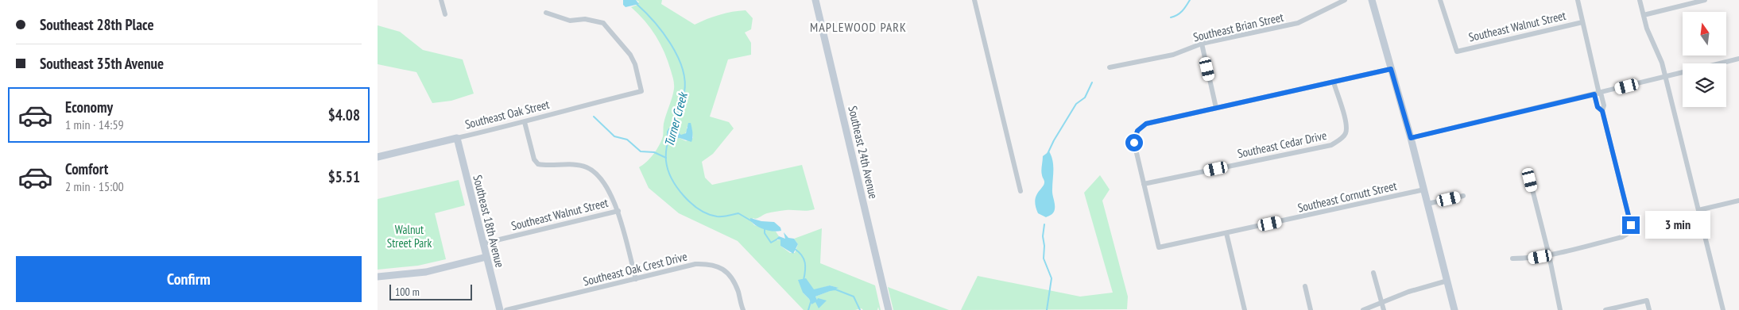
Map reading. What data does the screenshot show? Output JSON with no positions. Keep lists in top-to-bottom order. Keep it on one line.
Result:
{"streets":{"street":["Southeast Walnut Street","Southeast Brian Street","Southeast Oak Street","Southeast Cedar Drive","Southeast 24th Avenue","Southeast Cornutt Street","Southeast 18th Avenue","Southeast Oak Crest Drive"]},"crossings":[["Southeast Walnut Street","Southeast 18th Avenue"],["Southeast Oak Street","Southeast 18th Avenue"],["Southeast Cedar Drive","Southeast Cornutt Street"]],"districts":["MAPLEWOOD PARK"],"water":["Turner Creek"],"parks":["Walnut Street Park"],"scale_bar":"100 m","north":"top","page":{"banner":["Southeast 28th Place","Southeast 35th Avenue"],"list":[{"name":"Economy","note":"1 min · 14:59","value":"$4.08"},{"name":"Comfort","note":"2 min · 15:00","value":"$5.51"}],"bubble":"3 min","buttons":"Confirm","scale":"100 m"}}
